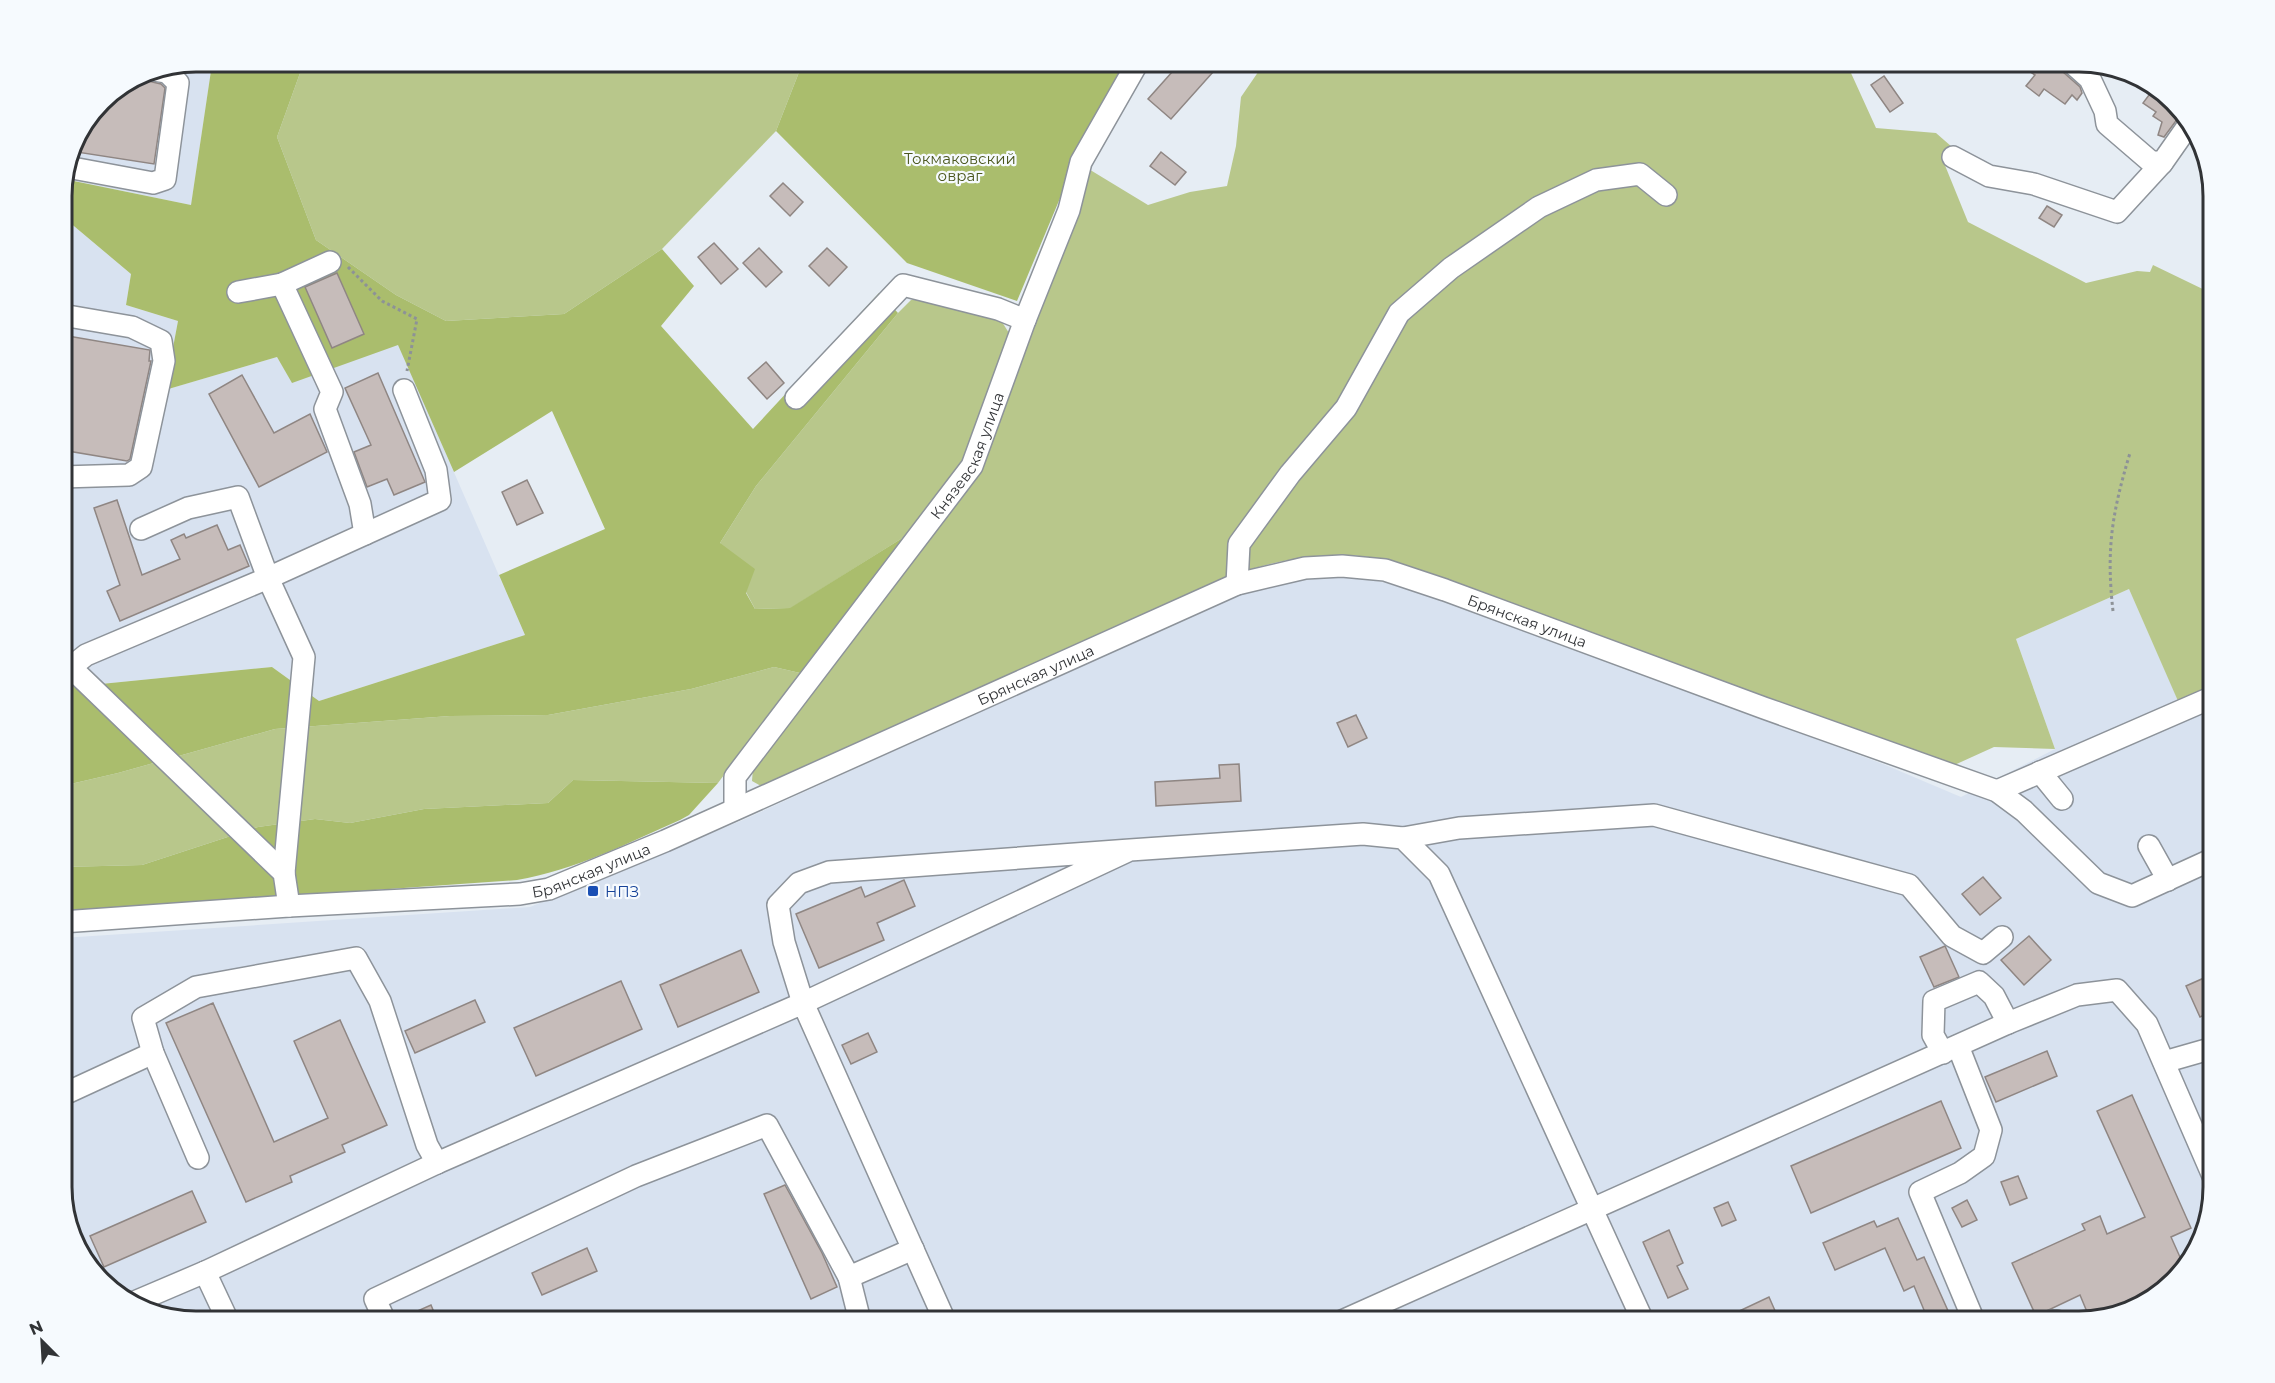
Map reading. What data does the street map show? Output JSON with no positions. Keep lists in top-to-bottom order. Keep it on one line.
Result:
{"streets":{"street":["Князевская улица","Брянская улица"]},"crossings":[["Князевская улица","Брянская улица"]],"parks":["Токмаковский овраг"],"places":{"transit":["НПЗ"]},"north":"top left"}
